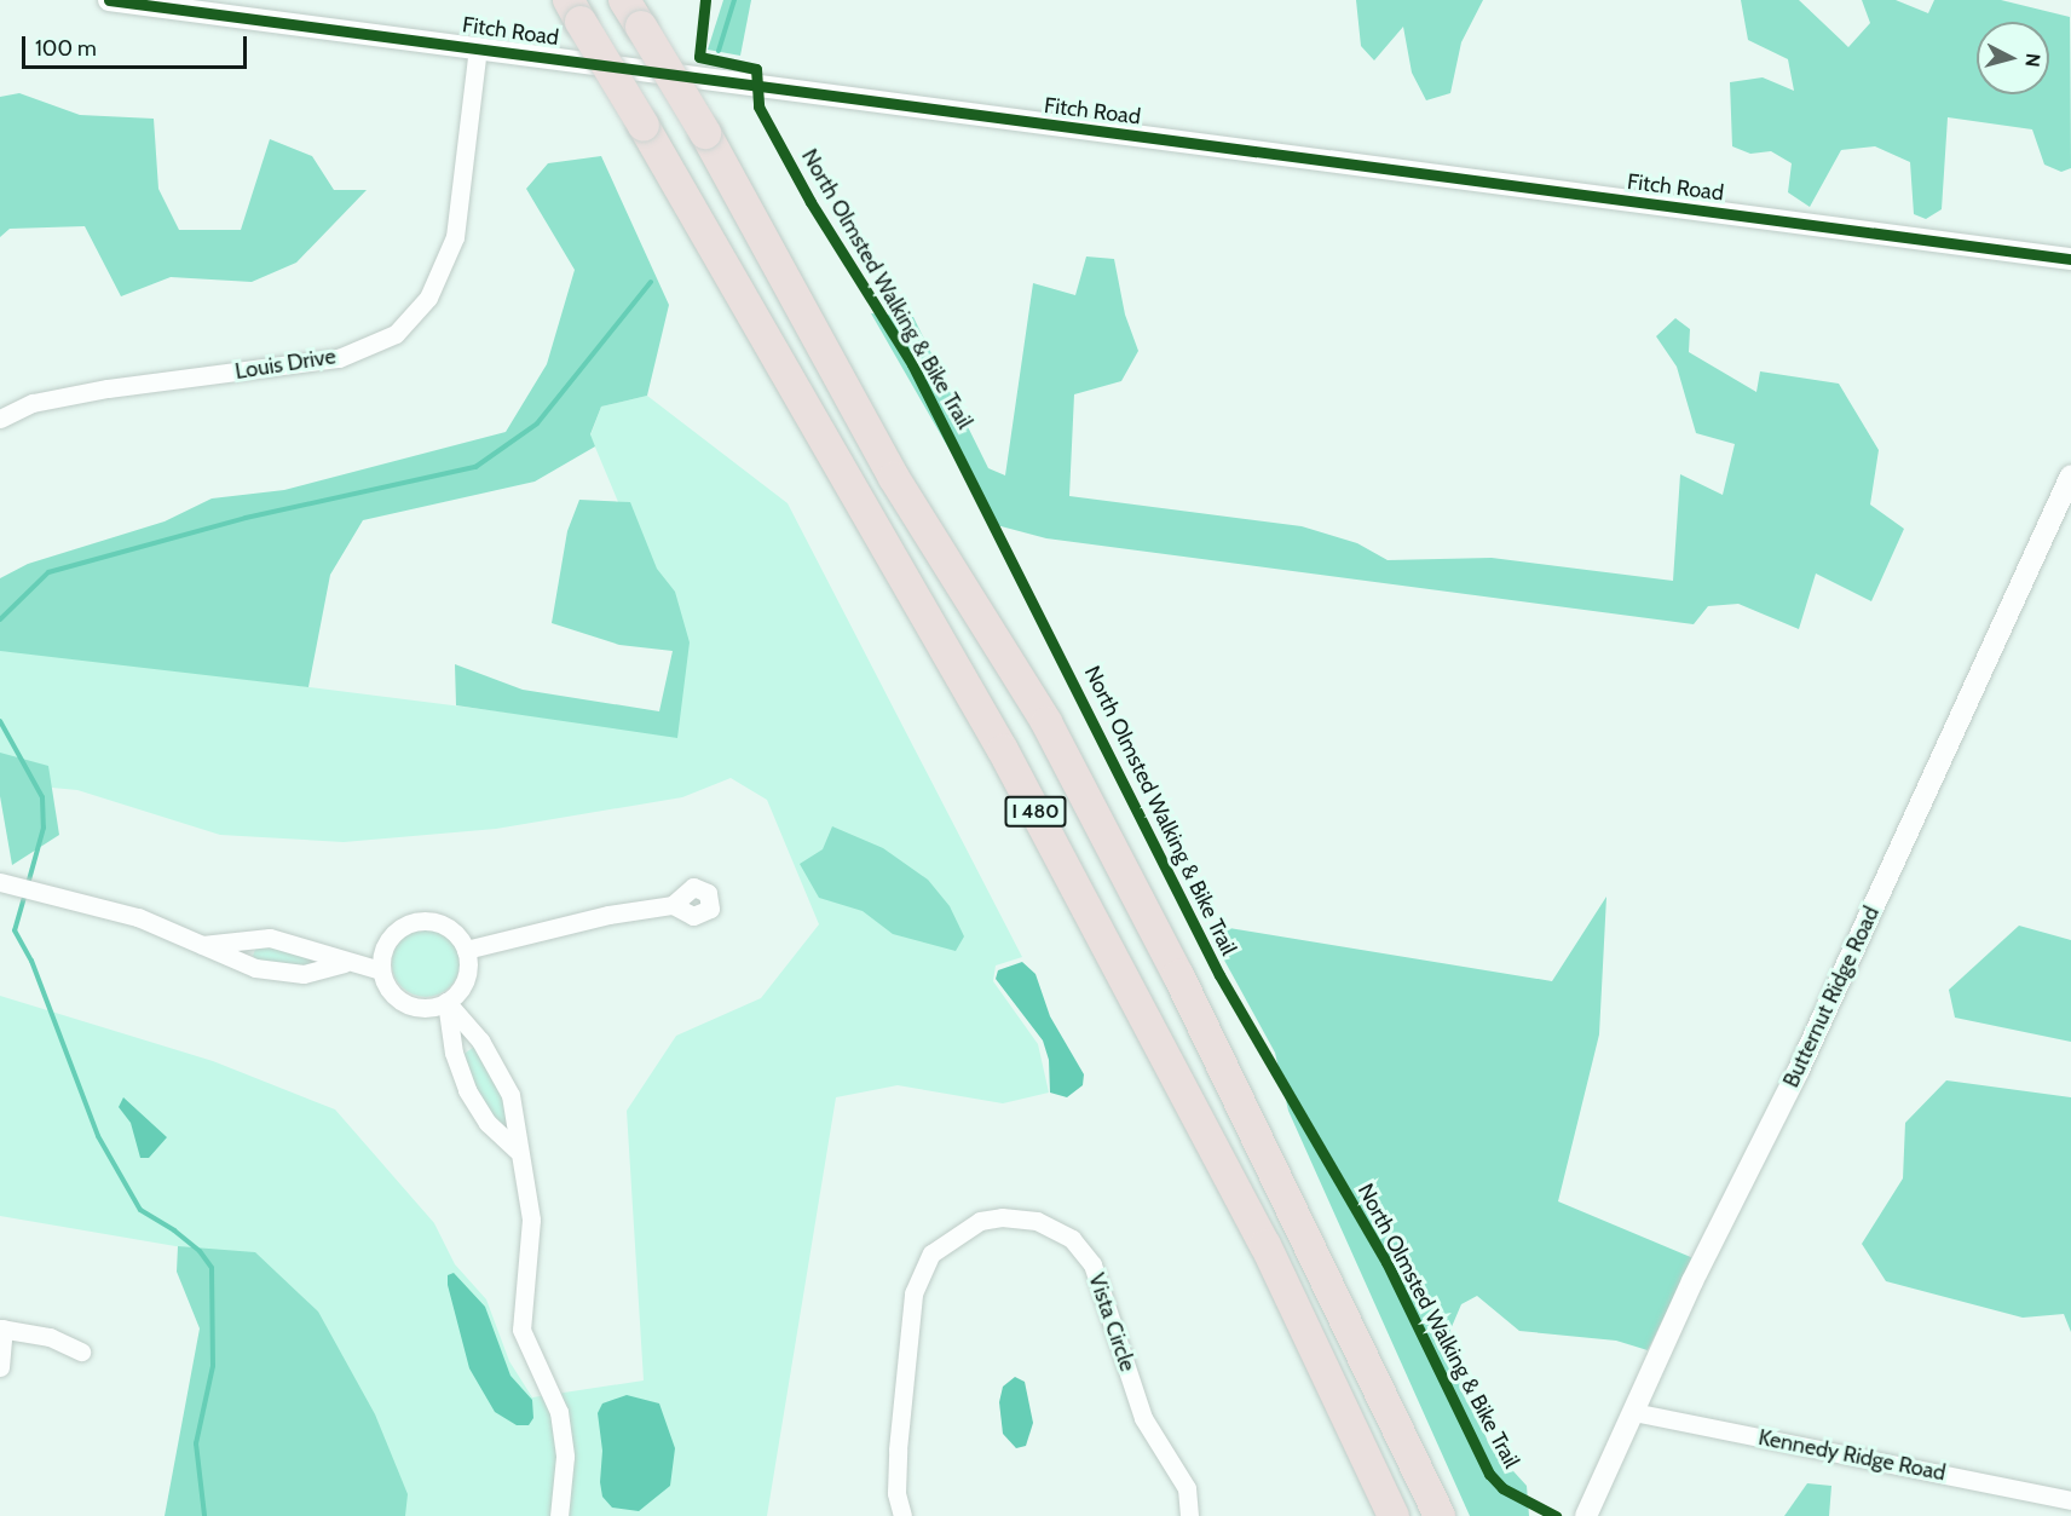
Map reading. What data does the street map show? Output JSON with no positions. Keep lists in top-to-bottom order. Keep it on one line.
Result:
{"streets":{"highway":["I 480"],"street":["Fitch Road","Louis Drive","Butternut Ridge Road","Vista Circle","Kennedy Ridge Road"],"cycle path":["North Olmsted Walking & Bike Trail"]},"crossings":[["Fitch Road","Louis Drive"],["Butternut Ridge Road","Kennedy Ridge Road"]],"scale_bar":"100 m","north":"right"}
